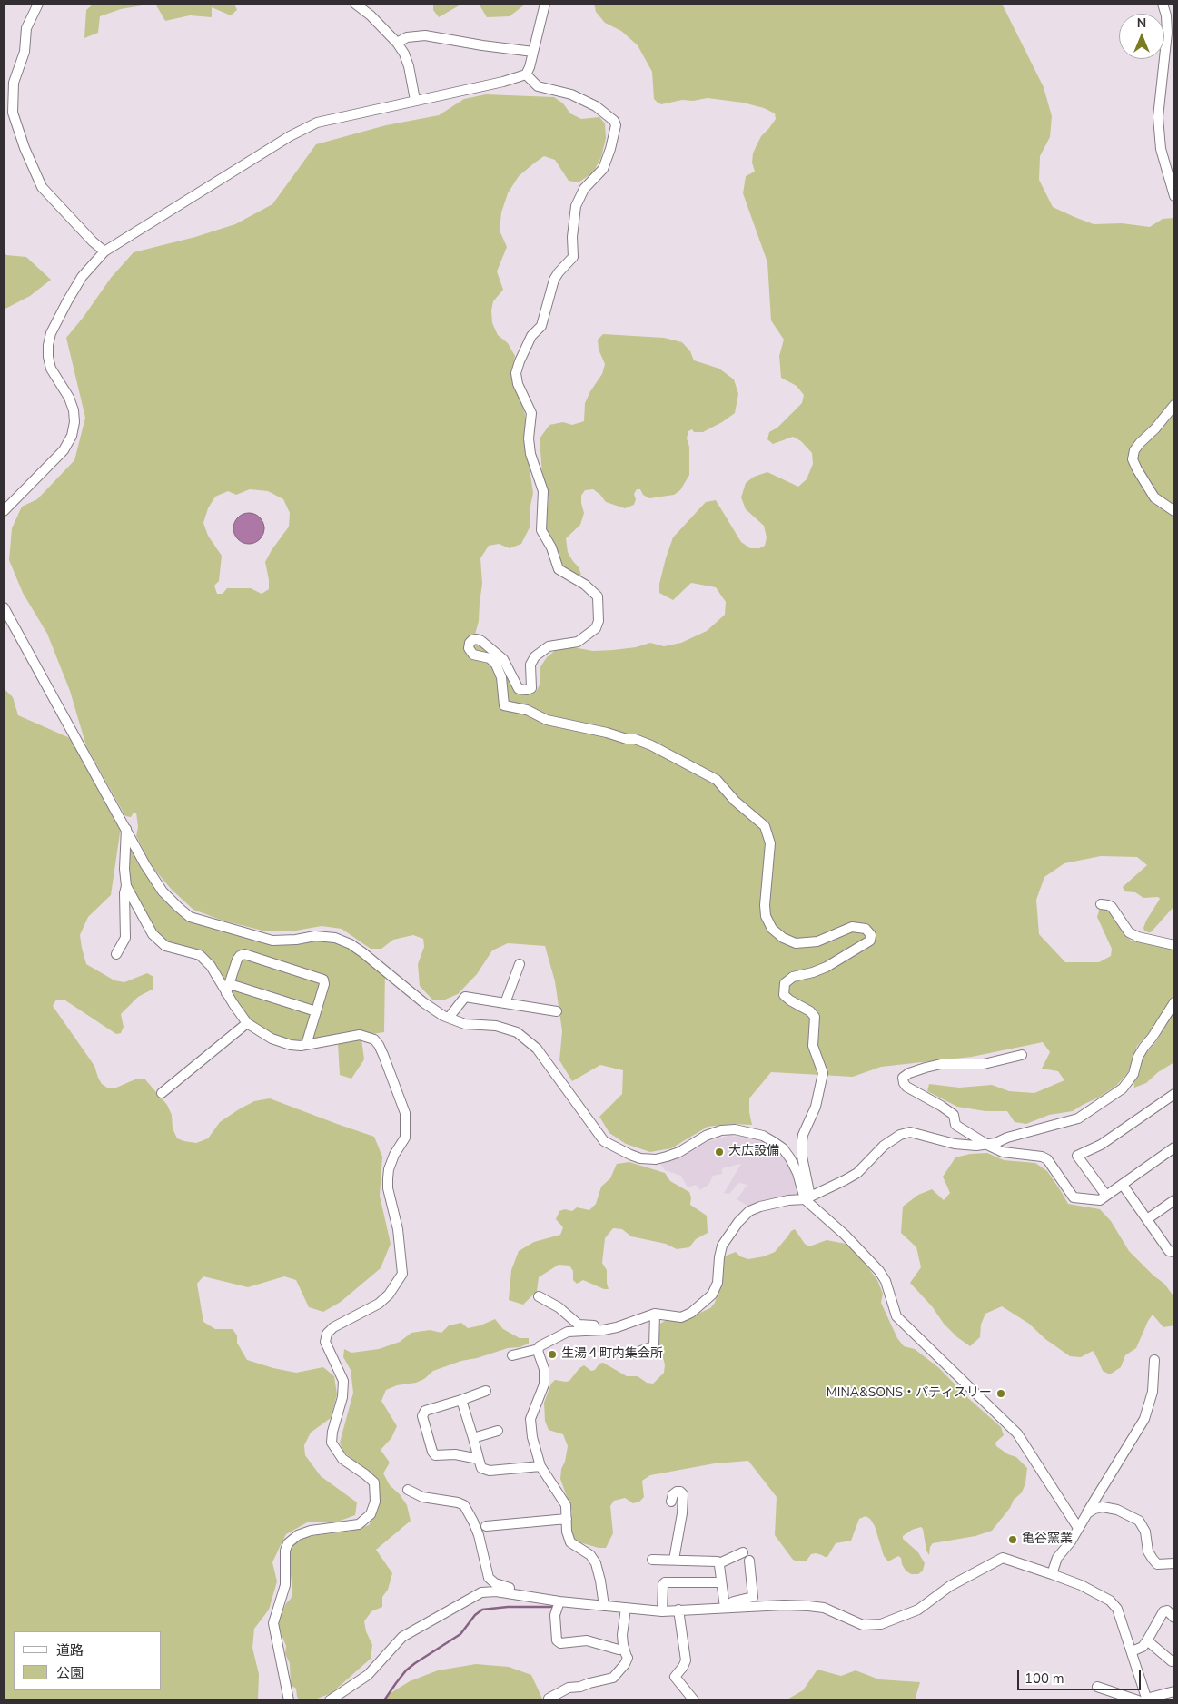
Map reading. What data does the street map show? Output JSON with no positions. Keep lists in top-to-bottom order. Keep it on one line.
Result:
{"places":["大広設備","生湯４町内集会所","MINA&SONS・パティスリー","亀谷窯業"],"legend":["道路","公園"],"scale_bar":"100 m","north":"top"}
